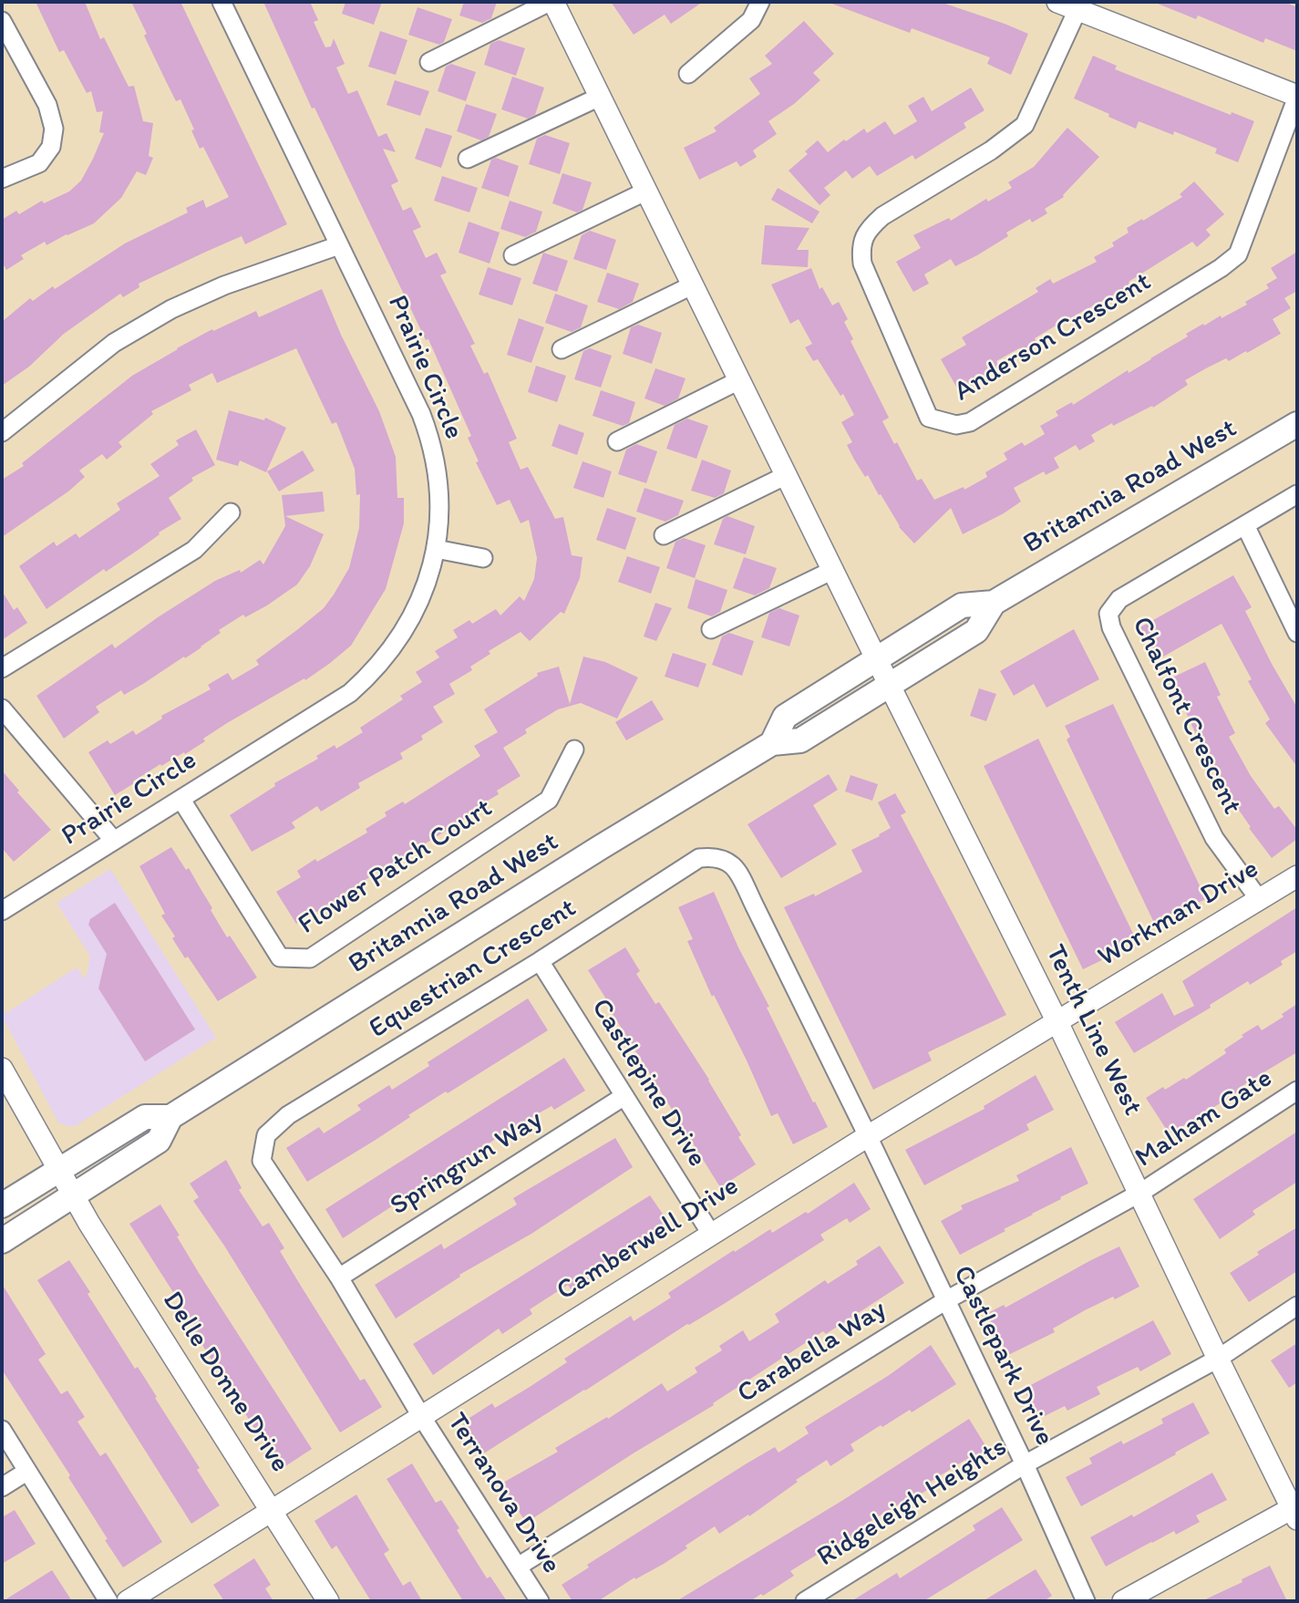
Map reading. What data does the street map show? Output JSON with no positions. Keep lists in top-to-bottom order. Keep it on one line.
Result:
{"streets":{"main road":["Britannia Road West"],"street":["Anderson Crescent","Prairie Circle","Chalfont Crescent","Flower Patch Court","Workman Drive","Equestrian Crescent","Tenth Line West","Castlepine Drive","Malham Gate","Springrun Way","Camberwell Drive","Carabella Way","Castlepark Drive","Delle Donne Drive","Terranova Drive","Ridgeleigh Heights"]},"crossings":[["Prairie Circle","Flower Patch Court"],["Britannia Road West","Tenth Line West"],["Britannia Road West","Delle Donne Drive"],["Chalfont Crescent","Workman Drive"],["Workman Drive","Tenth Line West"],["Workman Drive","Camberwell Drive"],["Equestrian Crescent","Castlepine Drive"],["Equestrian Crescent","Springrun Way"],["Equestrian Crescent","Camberwell Drive"],["Equestrian Crescent","Castlepark Drive"],["Equestrian Crescent","Terranova Drive"],["Tenth Line West","Malham Gate"],["Tenth Line West","Camberwell Drive"],["Tenth Line West","Carabella Way"],["Tenth Line West","Ridgeleigh Heights"],["Castlepine Drive","Springrun Way"],["Castlepine Drive","Camberwell Drive"],["Malham Gate","Carabella Way"],["Camberwell Drive","Castlepark Drive"],["Camberwell Drive","Delle Donne Drive"],["Camberwell Drive","Terranova Drive"],["Carabella Way","Castlepark Drive"],["Carabella Way","Terranova Drive"],["Castlepark Drive","Ridgeleigh Heights"]]}
